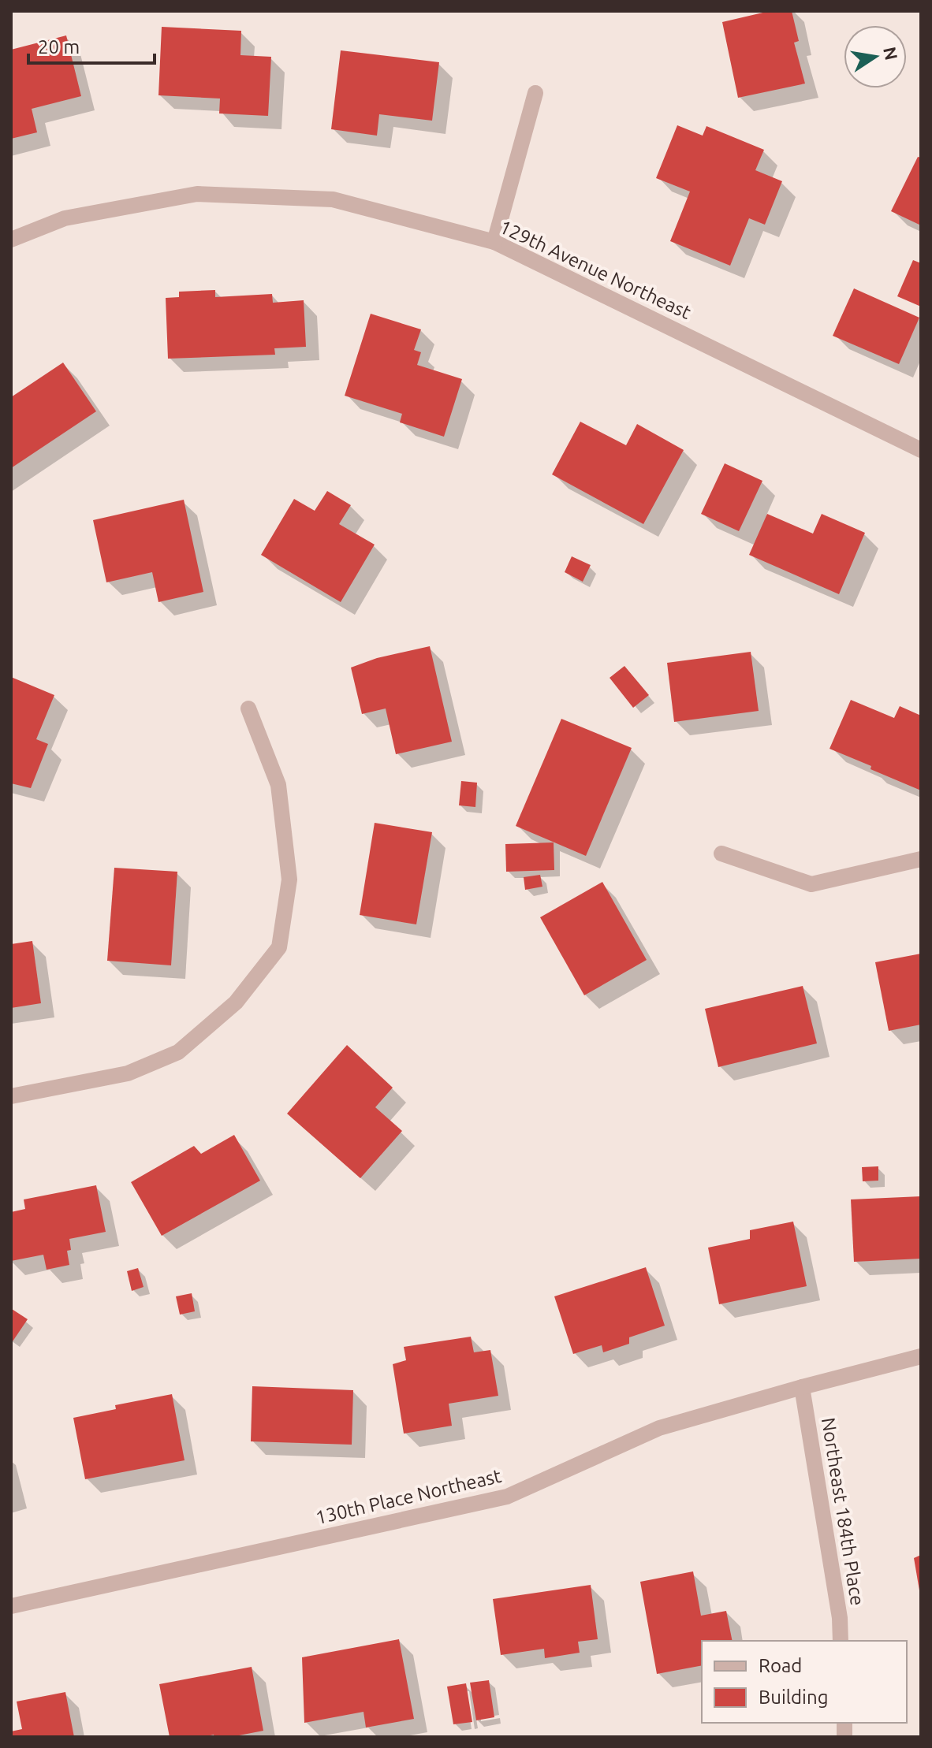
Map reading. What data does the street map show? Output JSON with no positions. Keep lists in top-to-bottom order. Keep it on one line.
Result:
{"streets":{"street":["129th Avenue Northeast","130th Place Northeast","Northeast 184th Place"]},"crossings":[["130th Place Northeast","Northeast 184th Place"]],"legend":["Road","Building"],"scale_bar":"20 m","north":"right"}
